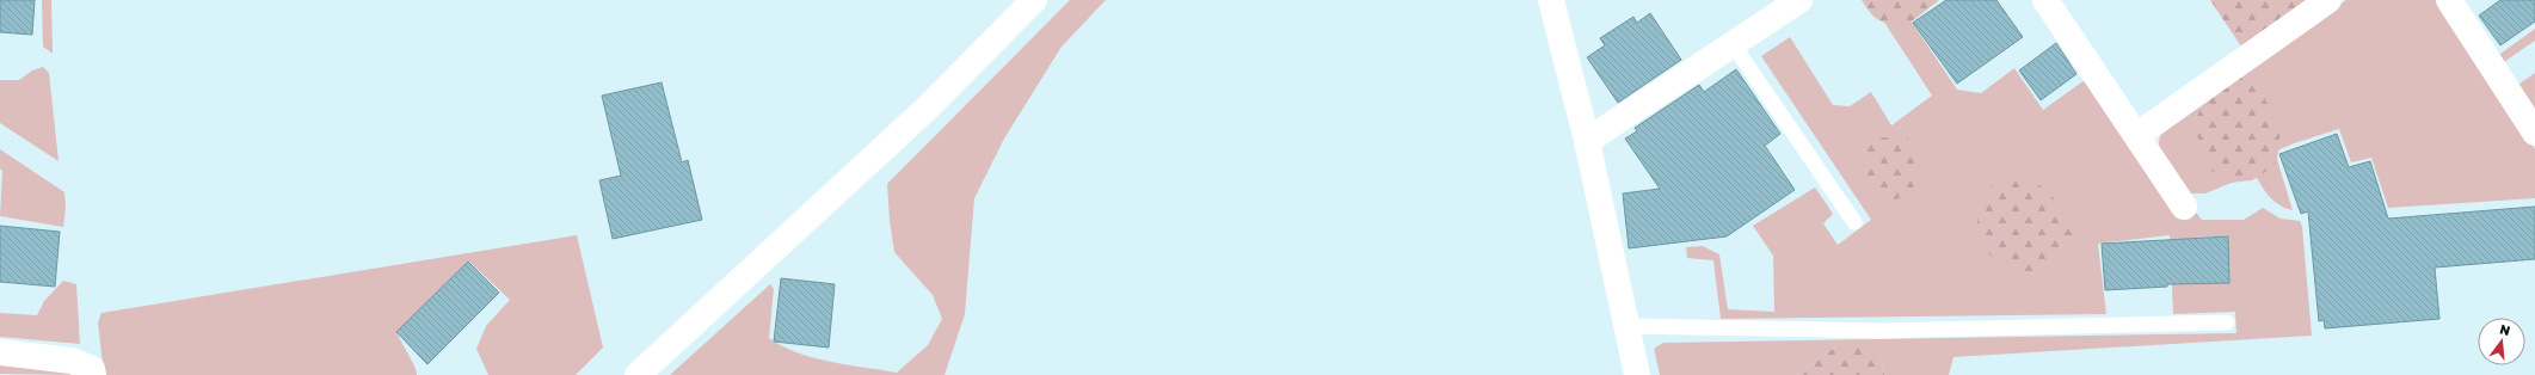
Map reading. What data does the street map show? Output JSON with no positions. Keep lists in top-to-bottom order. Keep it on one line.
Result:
{"north":"top"}
